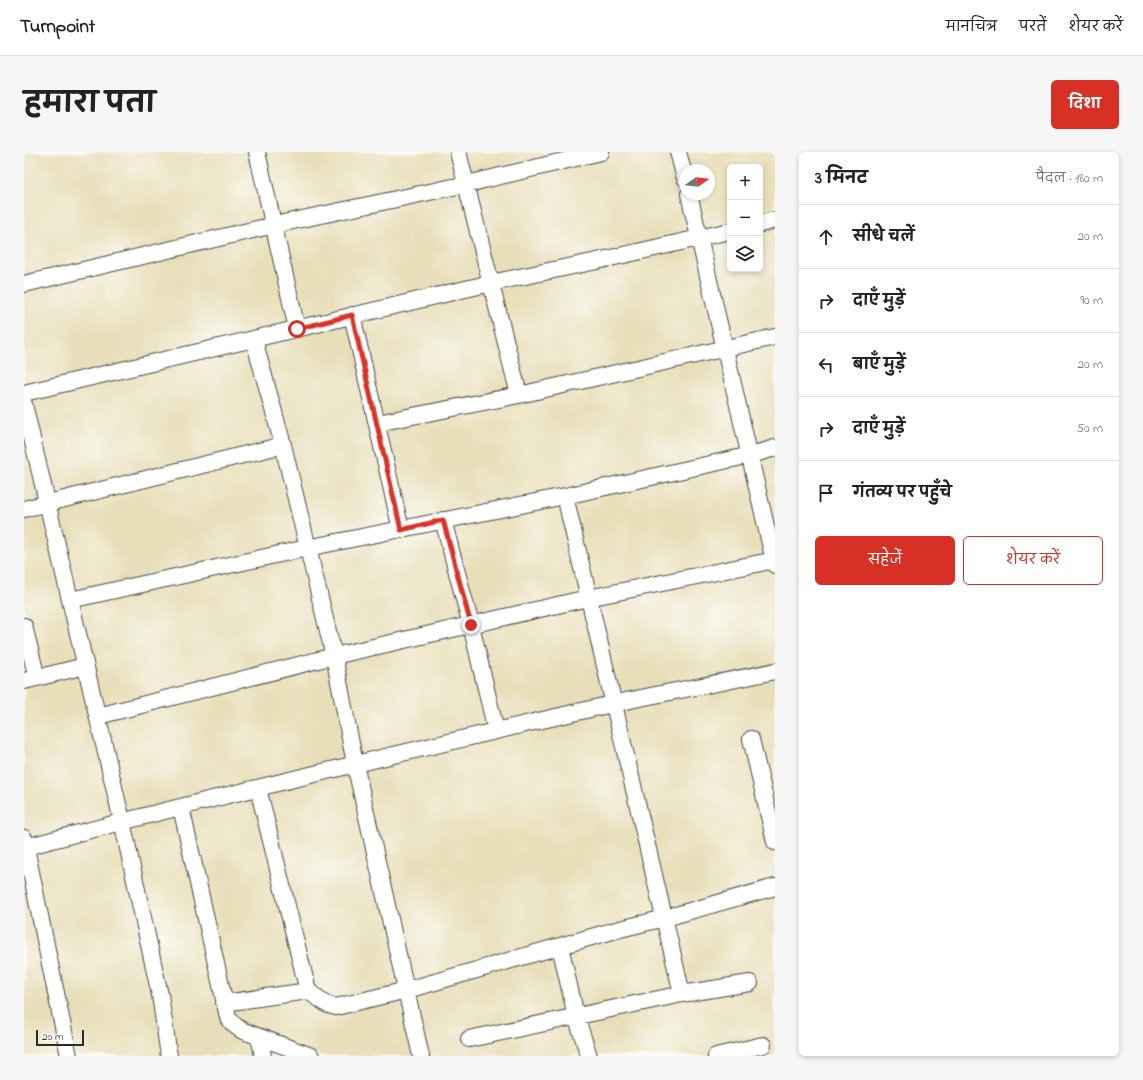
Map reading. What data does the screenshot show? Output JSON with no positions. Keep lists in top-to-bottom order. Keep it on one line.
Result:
{"scale_bar":"20 m","north":"right","page":{"header":"Turnpoint","nav":["मानचित्र","परतें","शेयर करें"],"title":"हमारा पता","buttons":["दिशा",["सहेजें","शेयर करें"]],"heading":["3 मिनट","पैदल · 180 m"],"map_buttons":["+","−"],"list":[["सीधे चलें","20 m"],["दाएँ मुड़ें","90 m"],["बाएँ मुड़ें","20 m"],["दाएँ मुड़ें","50 m"],"गंतव्य पर पहुँचे"],"scale":"20 m"}}
